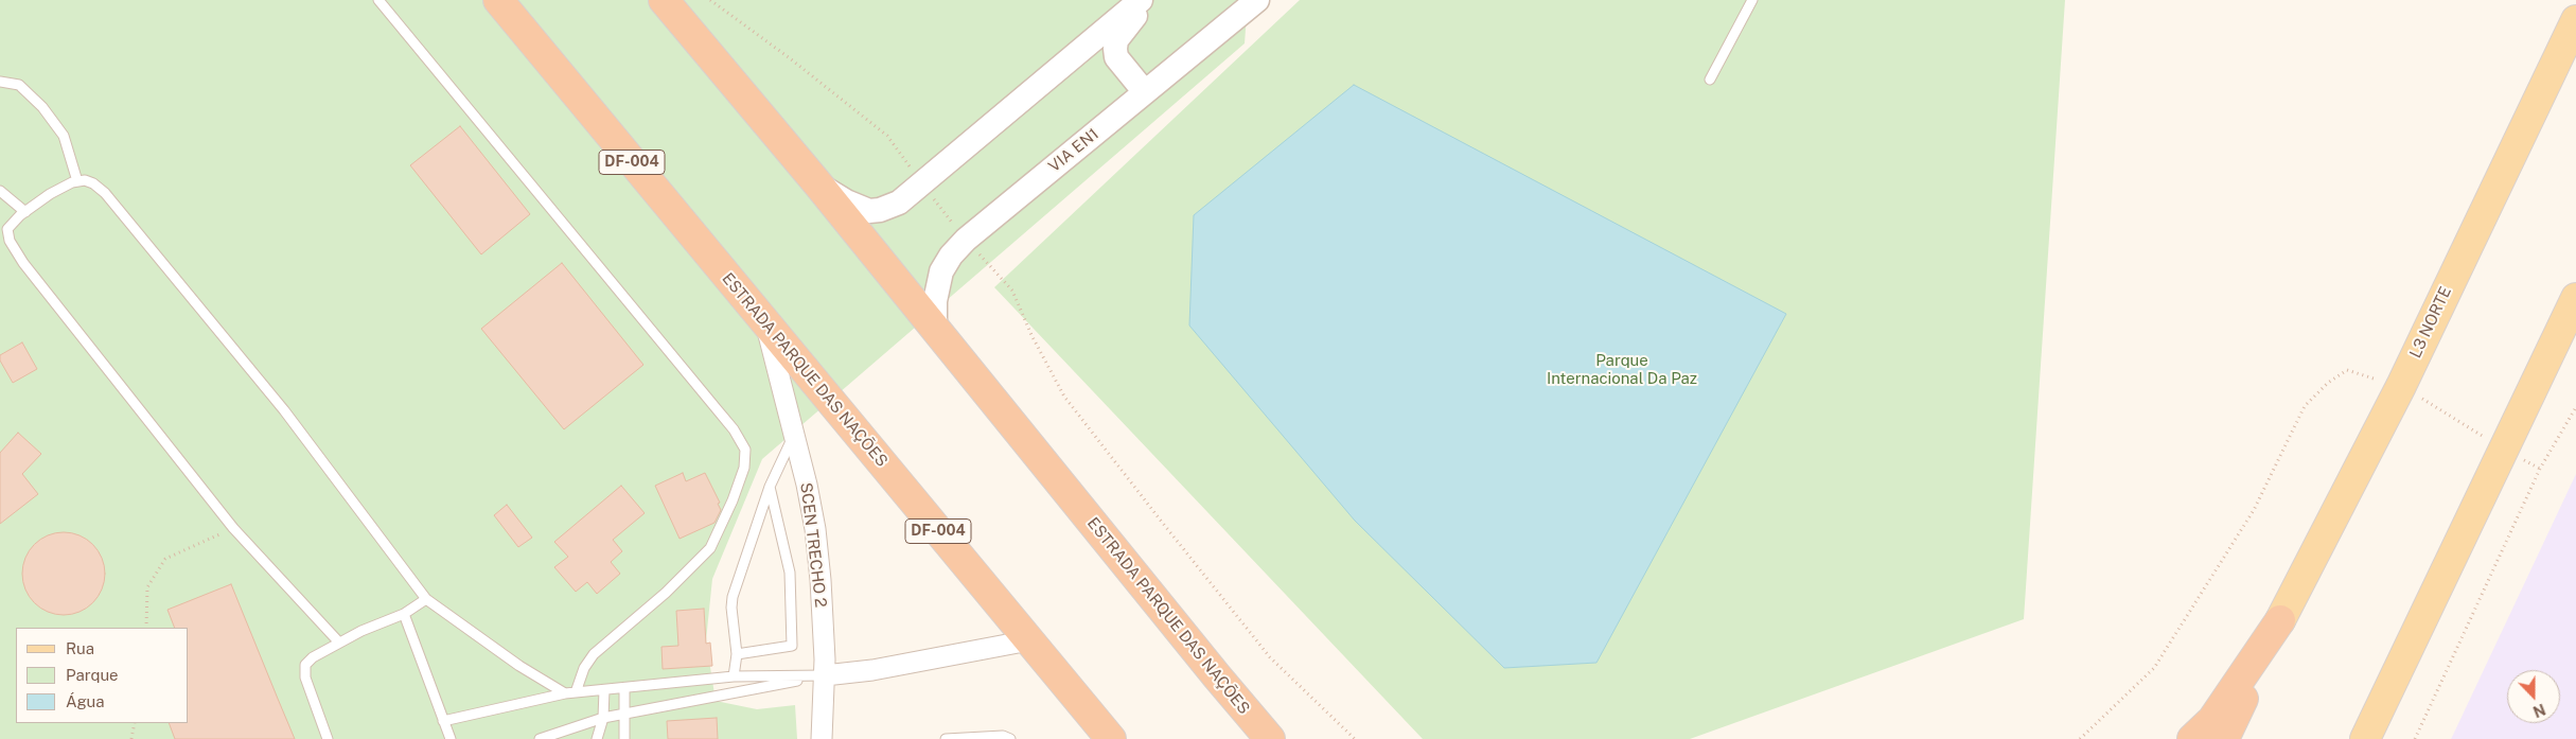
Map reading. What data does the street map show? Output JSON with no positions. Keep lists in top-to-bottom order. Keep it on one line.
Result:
{"streets":{"highway":["DF-004","ESTRADA PARQUE DAS NAÇÕES"],"main road":["L3 NORTE"],"street":["VIA EN1","SCEN TRECHO 2"]},"crossings":[["VIA EN1","ESTRADA PARQUE DAS NAÇÕES"],["ESTRADA PARQUE DAS NAÇÕES","SCEN TRECHO 2"]],"parks":["Parque Internacional Da Paz"],"legend":["Rua","Parque","Água"],"north":"bottom"}
